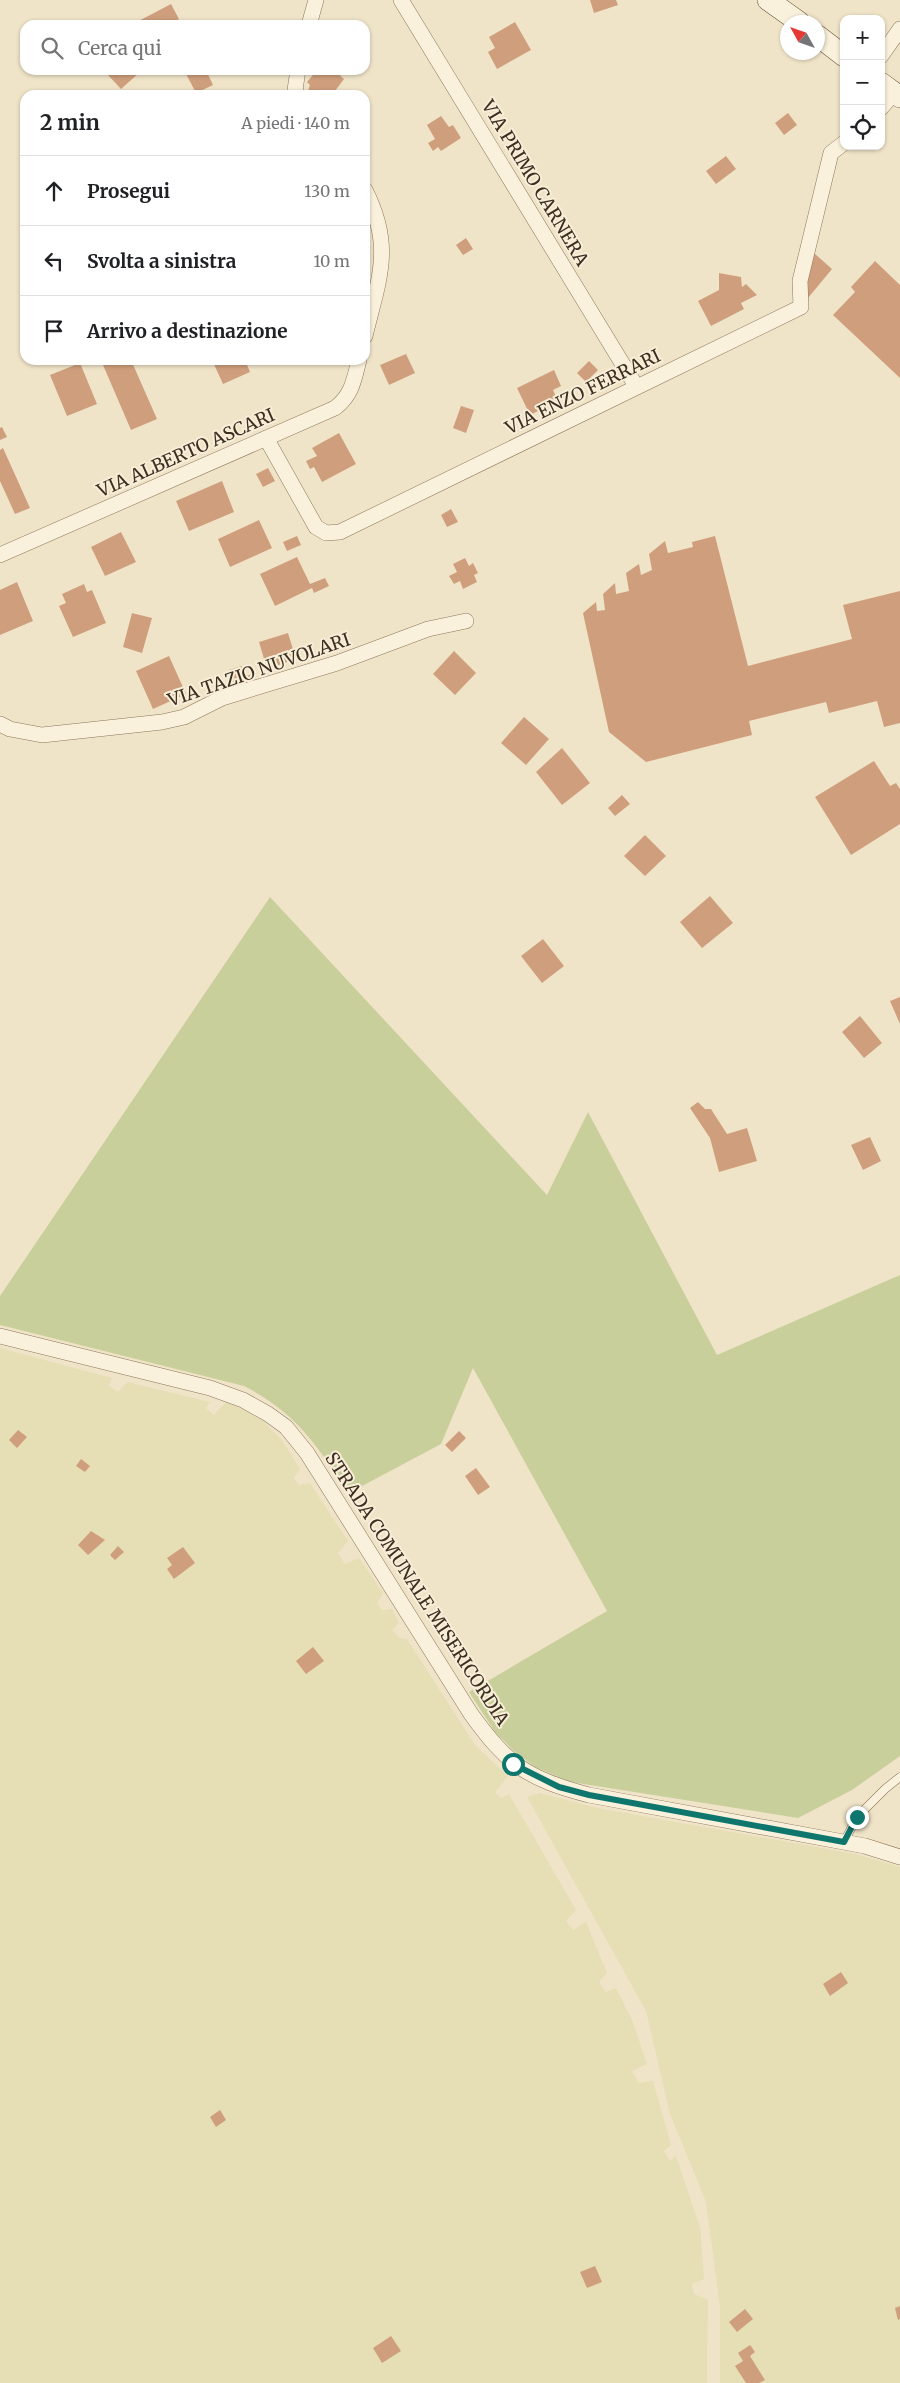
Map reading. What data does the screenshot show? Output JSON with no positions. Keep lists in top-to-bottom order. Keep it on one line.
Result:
{"streets":{"street":["VIA PRIMO CARNERA","VIA ENZO FERRARI","VIA ALBERTO ASCARI","VIA TAZIO NUVOLARI","STRADA COMUNALE MISERICORDIA"]},"crossings":[["VIA PRIMO CARNERA","VIA ENZO FERRARI"],["VIA ENZO FERRARI","VIA ALBERTO ASCARI"]],"north":"top left","page":{"map_buttons":["+","−"],"search":"Cerca qui","heading":["2 min","A piedi · 140 m"],"list":[["Prosegui","130 m"],["Svolta a sinistra","10 m"],"Arrivo a destinazione"]}}
